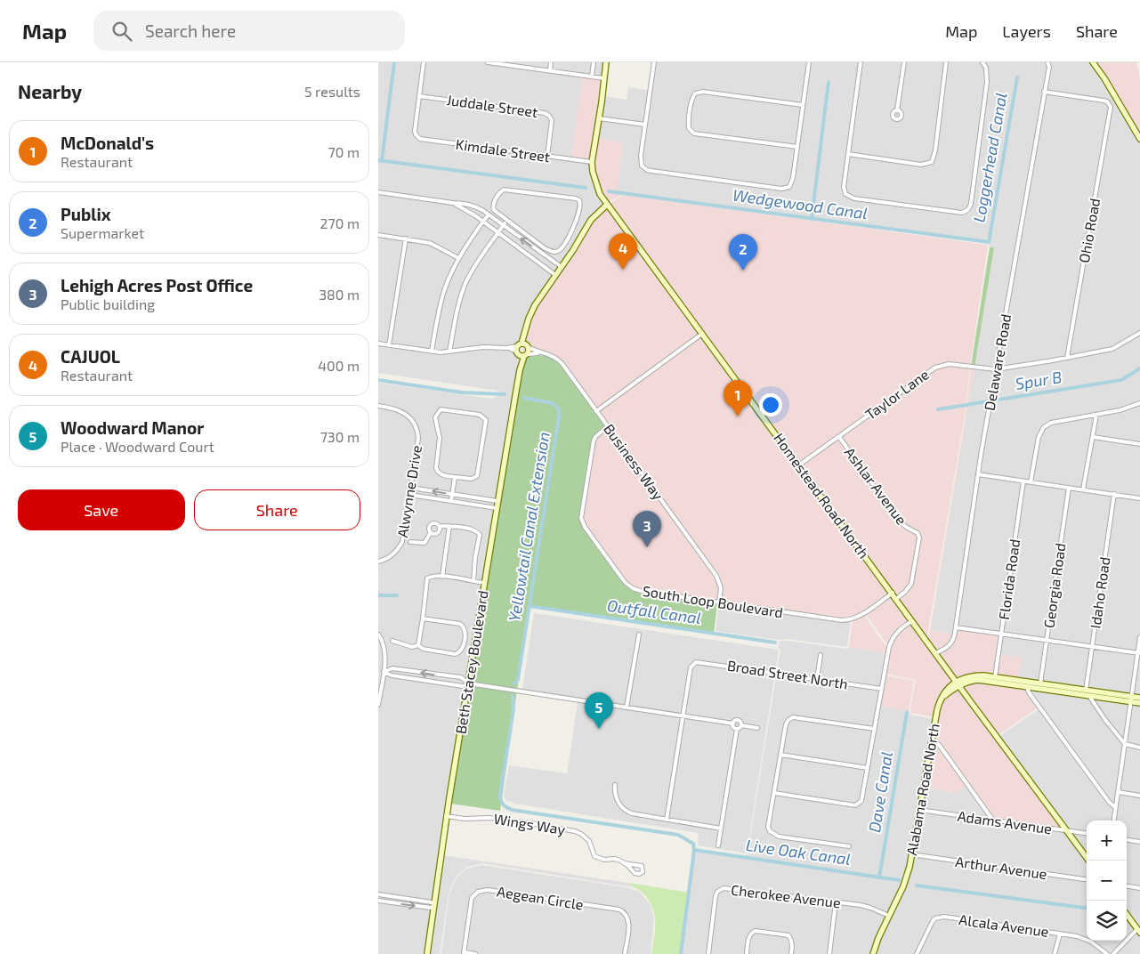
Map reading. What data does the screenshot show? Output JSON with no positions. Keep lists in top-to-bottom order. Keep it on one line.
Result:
{"streets":{"main road":["Homestead Road North","Beth Stacey Boulevard","Alabama Road North"],"street":["Juddale Street","Kimdale Street","Ohio Road","Delaware Road","Taylor Lane","Business Way","Ashlar Avenue","Alwynne Drive","Florida Road","Georgia Road","Idaho Road","South Loop Boulevard","Broad Street North","Adams Avenue","Wings Way","Arthur Avenue","Cherokee Avenue","Aegean Circle","Alcala Avenue"]},"crossings":[["Juddale Street","Kimdale Street"],["Kimdale Street","Homestead Road North"],["Ohio Road","Delaware Road"],["Ohio Road","Taylor Lane"],["Delaware Road","Taylor Lane"],["Delaware Road","Homestead Road North"],["Taylor Lane","Ashlar Avenue"],["Business Way","South Loop Boulevard"],["Business Way","Beth Stacey Boulevard"],["Ashlar Avenue","Homestead Road North"],["Homestead Road North","South Loop Boulevard"],["Homestead Road North","Beth Stacey Boulevard"],["Homestead Road North","Alabama Road North"],["Homestead Road North","Adams Avenue"],["Beth Stacey Boulevard","Wings Way"],["Alabama Road North","Adams Avenue"],["Alabama Road North","Arthur Avenue"],["Alabama Road North","Cherokee Avenue"]],"water":["Loggerhead Canal","Wedgewood Canal","Spur B","Yellowtail Canal Extension","Outfall Canal","Dave Canal","Live Oak Canal"],"page":{"header":"Map","search":"Search here","nav":["Map","Layers","Share"],"heading":["Nearby","5 results"],"list":[{"mark":"1","name":"McDonald's","note":"Restaurant","value":"70 m"},{"mark":"2","name":"Publix","note":"Supermarket","value":"270 m"},{"mark":"3","name":"Lehigh Acres Post Office","note":"Public building","value":"380 m"},{"mark":"4","name":"CAJUOL","note":"Restaurant","value":"400 m"},{"mark":"5","name":"Woodward Manor","note":"Place · Woodward Court","value":"730 m"}],"pins":["4","2","1","3","5"],"buttons":["Save","Share"],"map_buttons":["+","−"]}}
